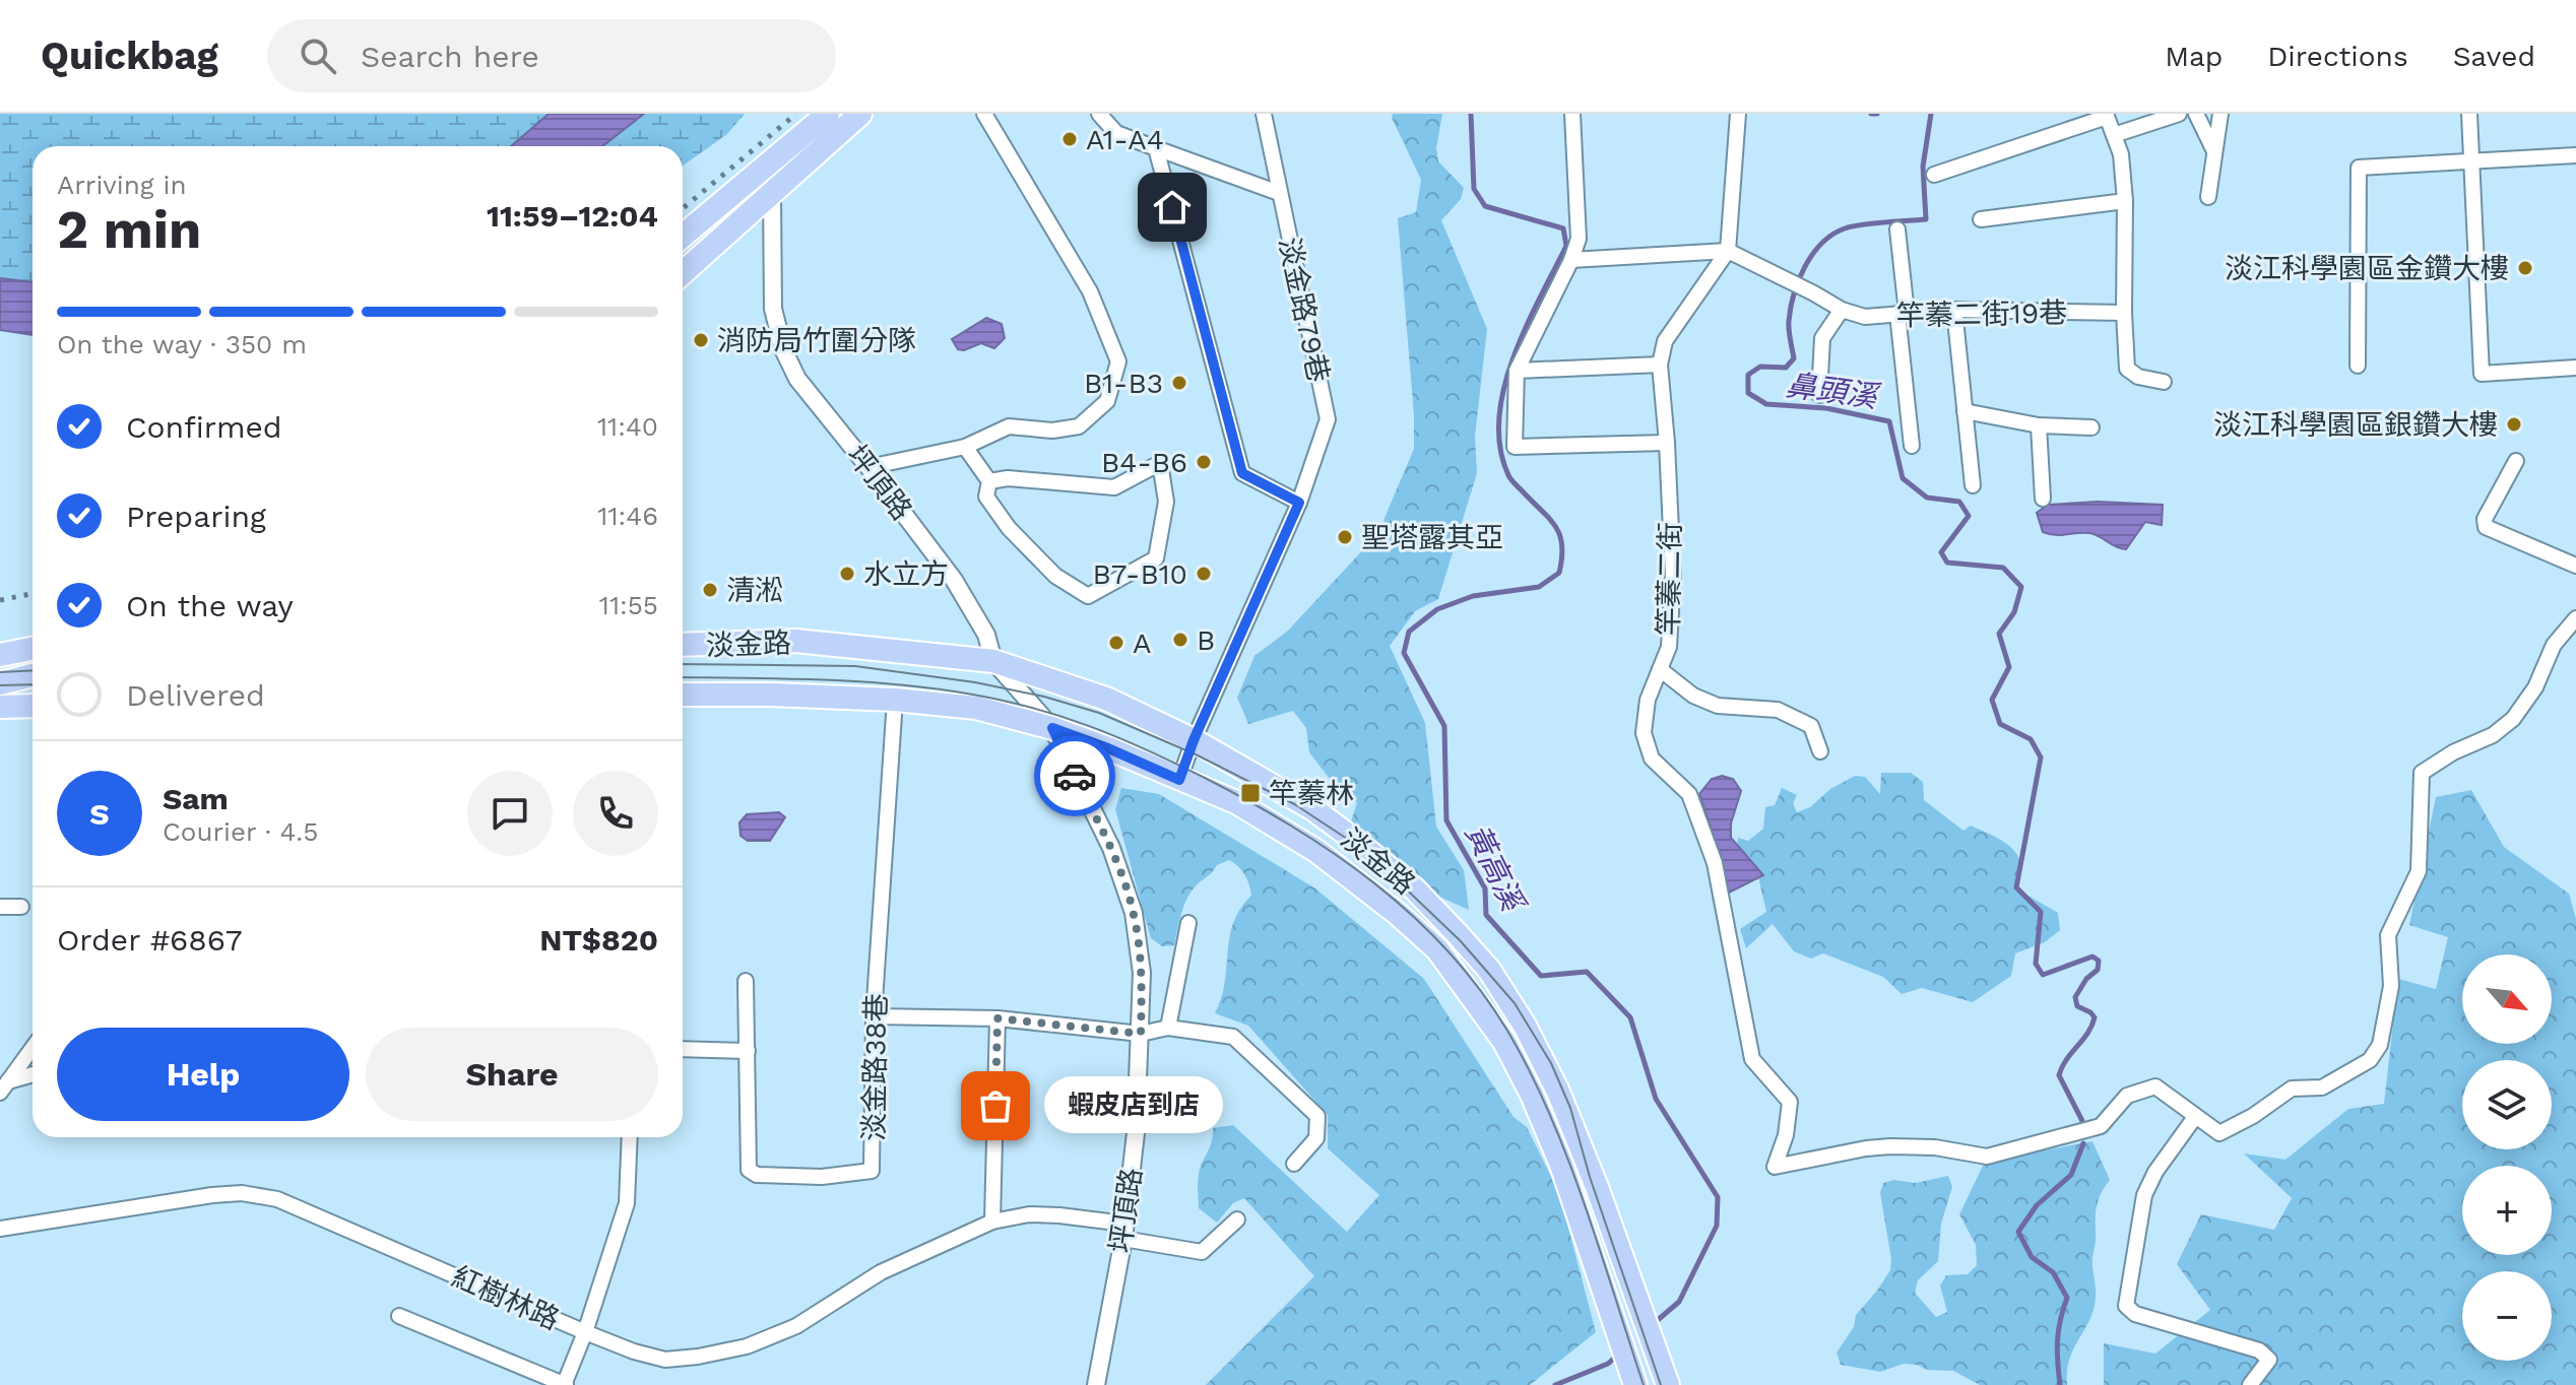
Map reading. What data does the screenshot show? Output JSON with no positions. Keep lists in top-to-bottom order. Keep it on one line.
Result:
{"streets":{"main road":["淡金路"],"street":["淡金路79巷","竿蓁二街19巷","坪頂路","竿蓁二街","淡金路38巷","紅樹林路"]},"crossings":[["淡金路79巷","淡金路"],["竿蓁二街19巷","竿蓁二街"],["坪頂路","淡金路"],["坪頂路","紅樹林路"],["淡金路","淡金路38巷"]],"water":["鼻頭溪","黃高溪"],"places":{"other":["A1-A4","淡江科學園區金鑽大樓","消防局竹圍分隊","B1-B3","淡江科學園區銀鑽大樓","B4-B6","聖塔露其亞","水立方","B7-B10","清淞","B","A","蝦皮店到店"],"transit":["竿蓁林"]},"north":"bottom right","page":{"header":"Quickbag","search":"Search here","nav":["Map","Directions","Saved"],"heading":["2 min","Arriving in","11:59–12:04"],"panel":["Sam","Courier · 4.5","Order #6867","NT$820"],"bar":"On the way · 350 m","list":[["Confirmed","11:40"],["Preparing","11:46"],["On the way","11:55"],"Delivered"],"round":"S","map_buttons":["+","−"],"buttons":["Help","Share"],"bubble":"蝦皮店到店"}}
